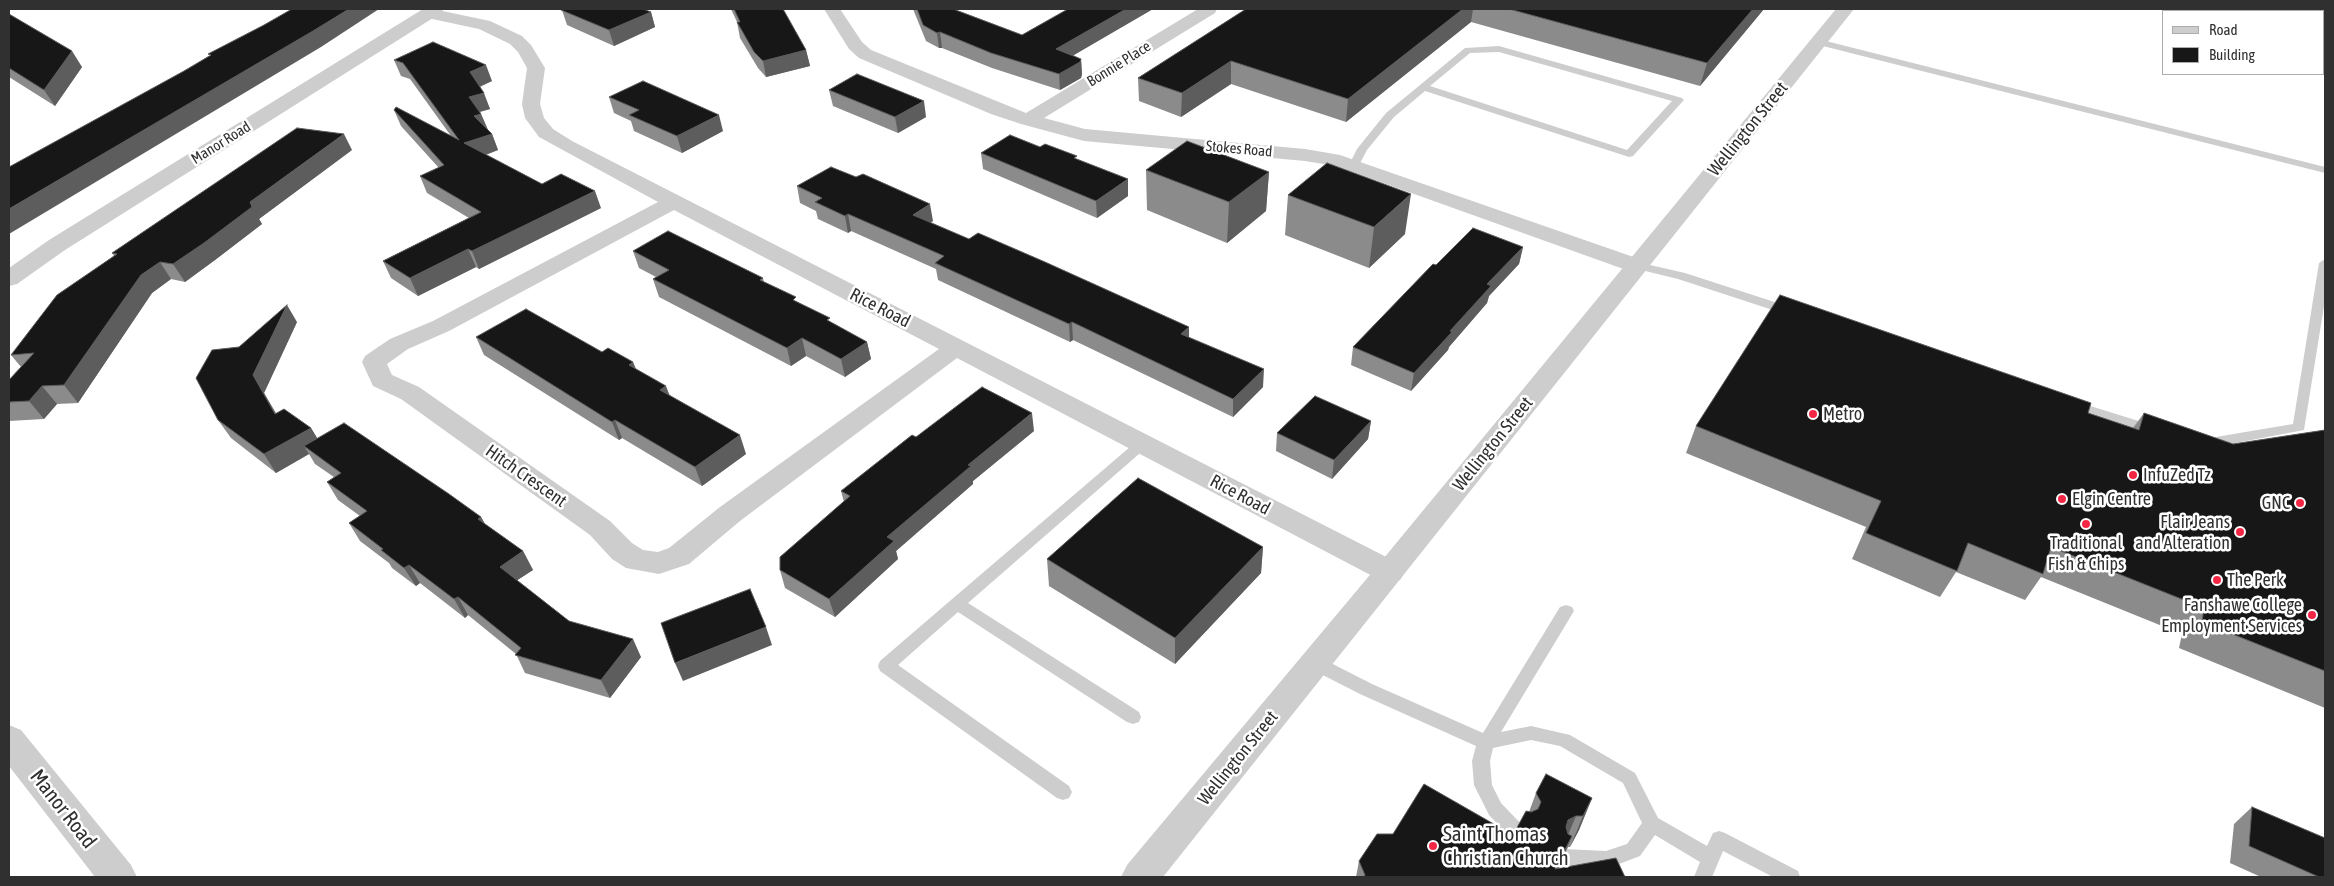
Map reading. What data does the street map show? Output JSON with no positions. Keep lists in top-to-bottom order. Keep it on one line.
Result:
{"streets":{"street":["Bonnie Place","Wellington Street","Manor Road","Stokes Road","Rice Road","Hitch Crescent"]},"crossings":[["Bonnie Place","Stokes Road"],["Wellington Street","Stokes Road"],["Wellington Street","Rice Road"],["Manor Road","Rice Road"],["Rice Road","Hitch Crescent"]],"places":["Metro","InfuZed Tz","Elgin Centre","GNC","Traditional Fish & Chips","Flair Jeans and Alteration","The Perk","Fanshawe College Employment Services","Saint Thomas Christian Church"],"legend":["Road","Building"]}
